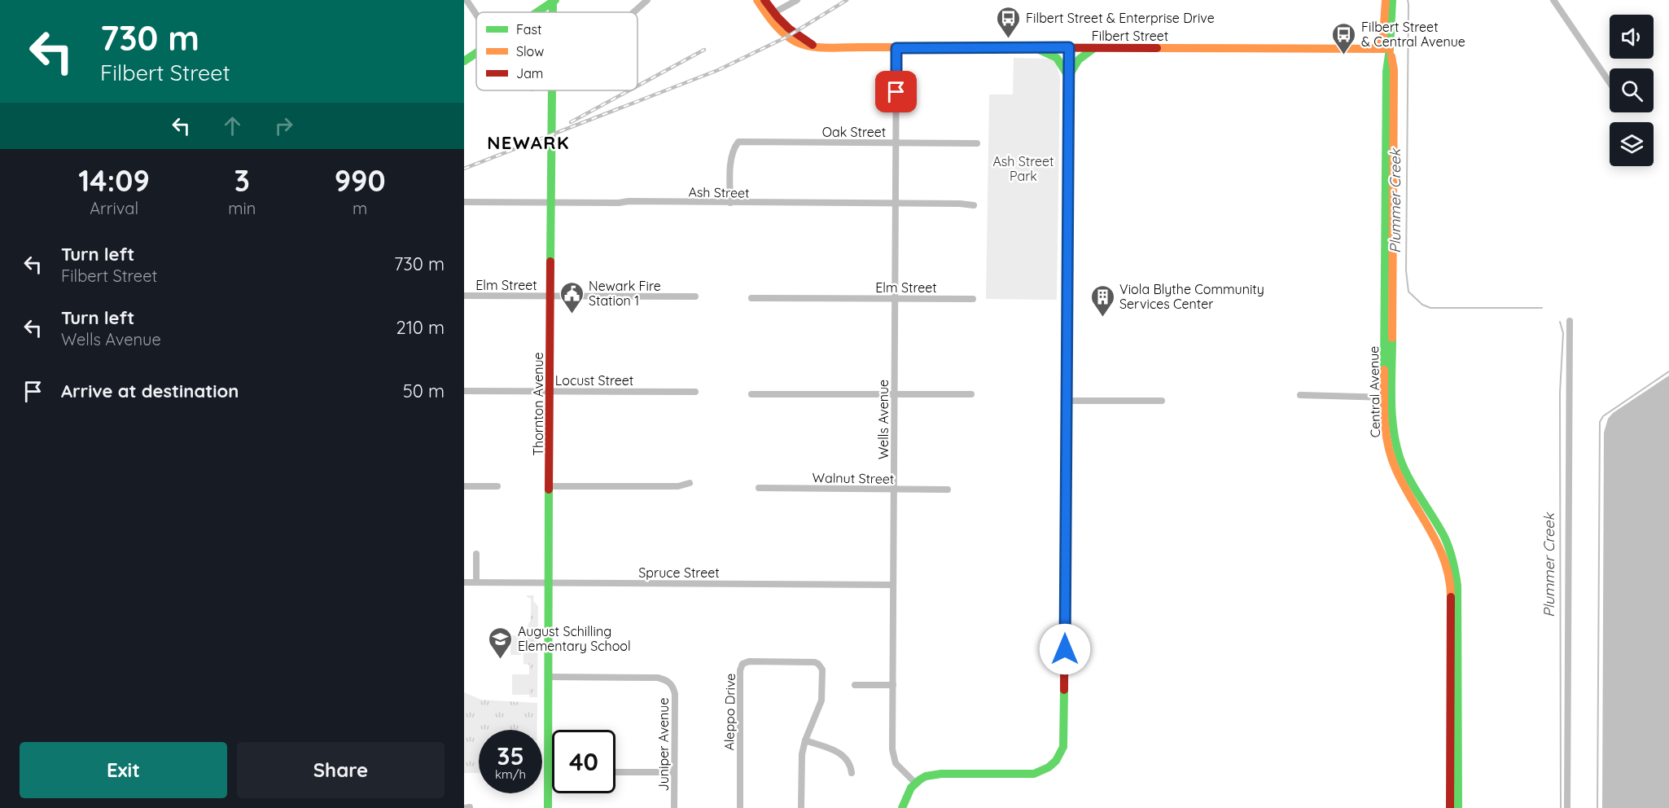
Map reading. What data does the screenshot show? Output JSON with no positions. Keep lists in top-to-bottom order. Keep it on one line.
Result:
{"streets":{"street":["Filbert Street","Oak Street","Ash Street","Elm Street","Locust Street","Central Avenue","Thornton Avenue","Wells Avenue","Walnut Street","Spruce Street","Aleppo Drive","Juniper Avenue"]},"crossings":[["Filbert Street","Central Avenue"],["Filbert Street","Wells Avenue"],["Oak Street","Ash Street"],["Oak Street","Wells Avenue"],["Ash Street","Thornton Avenue"],["Ash Street","Wells Avenue"],["Elm Street","Thornton Avenue"],["Elm Street","Wells Avenue"],["Locust Street","Thornton Avenue"],["Thornton Avenue","Spruce Street"],["Thornton Avenue","Juniper Avenue"],["Wells Avenue","Walnut Street"],["Wells Avenue","Spruce Street"]],"districts":["NEWARK"],"water":["Plummer Creek"],"parks":["Ash Street Park"],"places":{"bus stop":["Filbert Street & Enterprise Drive","Filbert Street & Central Avenue"],"public building":["Newark Fire Station 1"],"building":["Viola Blythe Community Services Center"],"school or university":["August Schilling Elementary School"]},"legend":["Fast","Slow","Jam"],"page":{"turn":["730 m","Filbert Street"],"eta":["14:09","Arrival","3","min","990","m"],"list":[{"name":"Turn left","note":"Filbert Street","value":"730 m"},{"name":"Turn left","note":"Wells Avenue","value":"210 m"},{"name":"Arrive at destination","value":"50 m"}],"speed":"35 km/h","limit":"40","buttons":["Exit","Share"]}}
